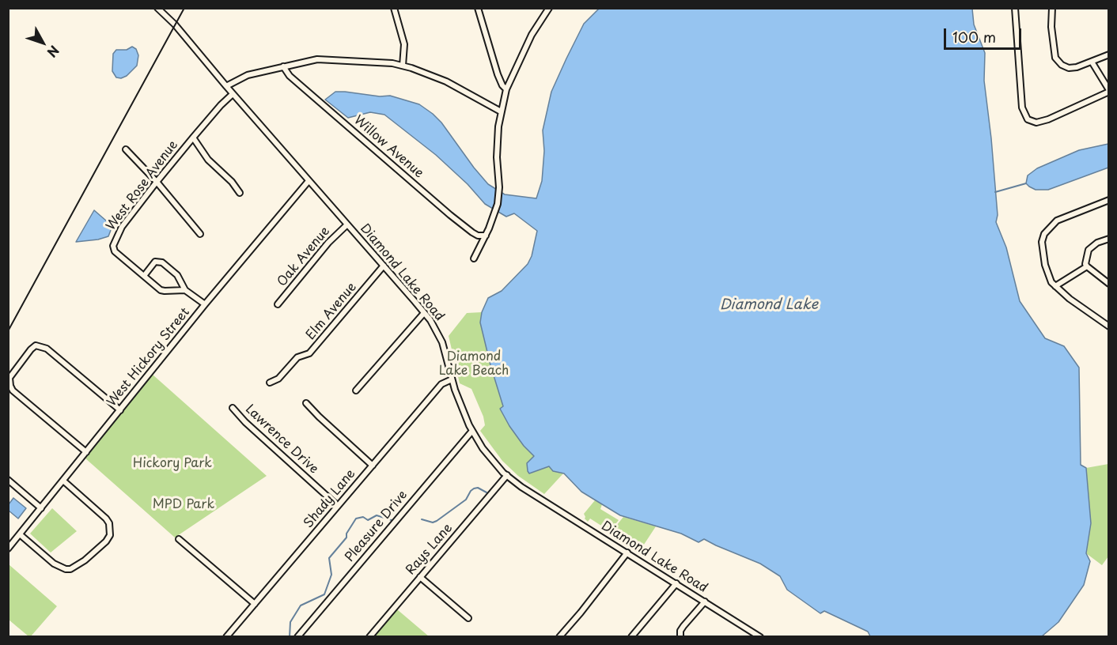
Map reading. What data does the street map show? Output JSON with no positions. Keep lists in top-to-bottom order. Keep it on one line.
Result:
{"streets":{"street":["Willow Avenue","West Rose Avenue","Oak Avenue","Diamond Lake Road","Elm Avenue","West Hickory Street","Lawrence Drive","Shady Lane","Pleasure Drive","Rays Lane"]},"crossings":[["West Rose Avenue","Diamond Lake Road"],["Oak Avenue","Diamond Lake Road"],["Diamond Lake Road","Elm Avenue"],["Diamond Lake Road","West Hickory Street"],["Diamond Lake Road","Shady Lane"],["Diamond Lake Road","Pleasure Drive"],["Diamond Lake Road","Rays Lane"],["Lawrence Drive","Shady Lane"]],"water":["Diamond Lake"],"parks":["Diamond Lake Beach","Hickory Park","MPD Park"],"scale_bar":"100 m","north":"bottom right"}
